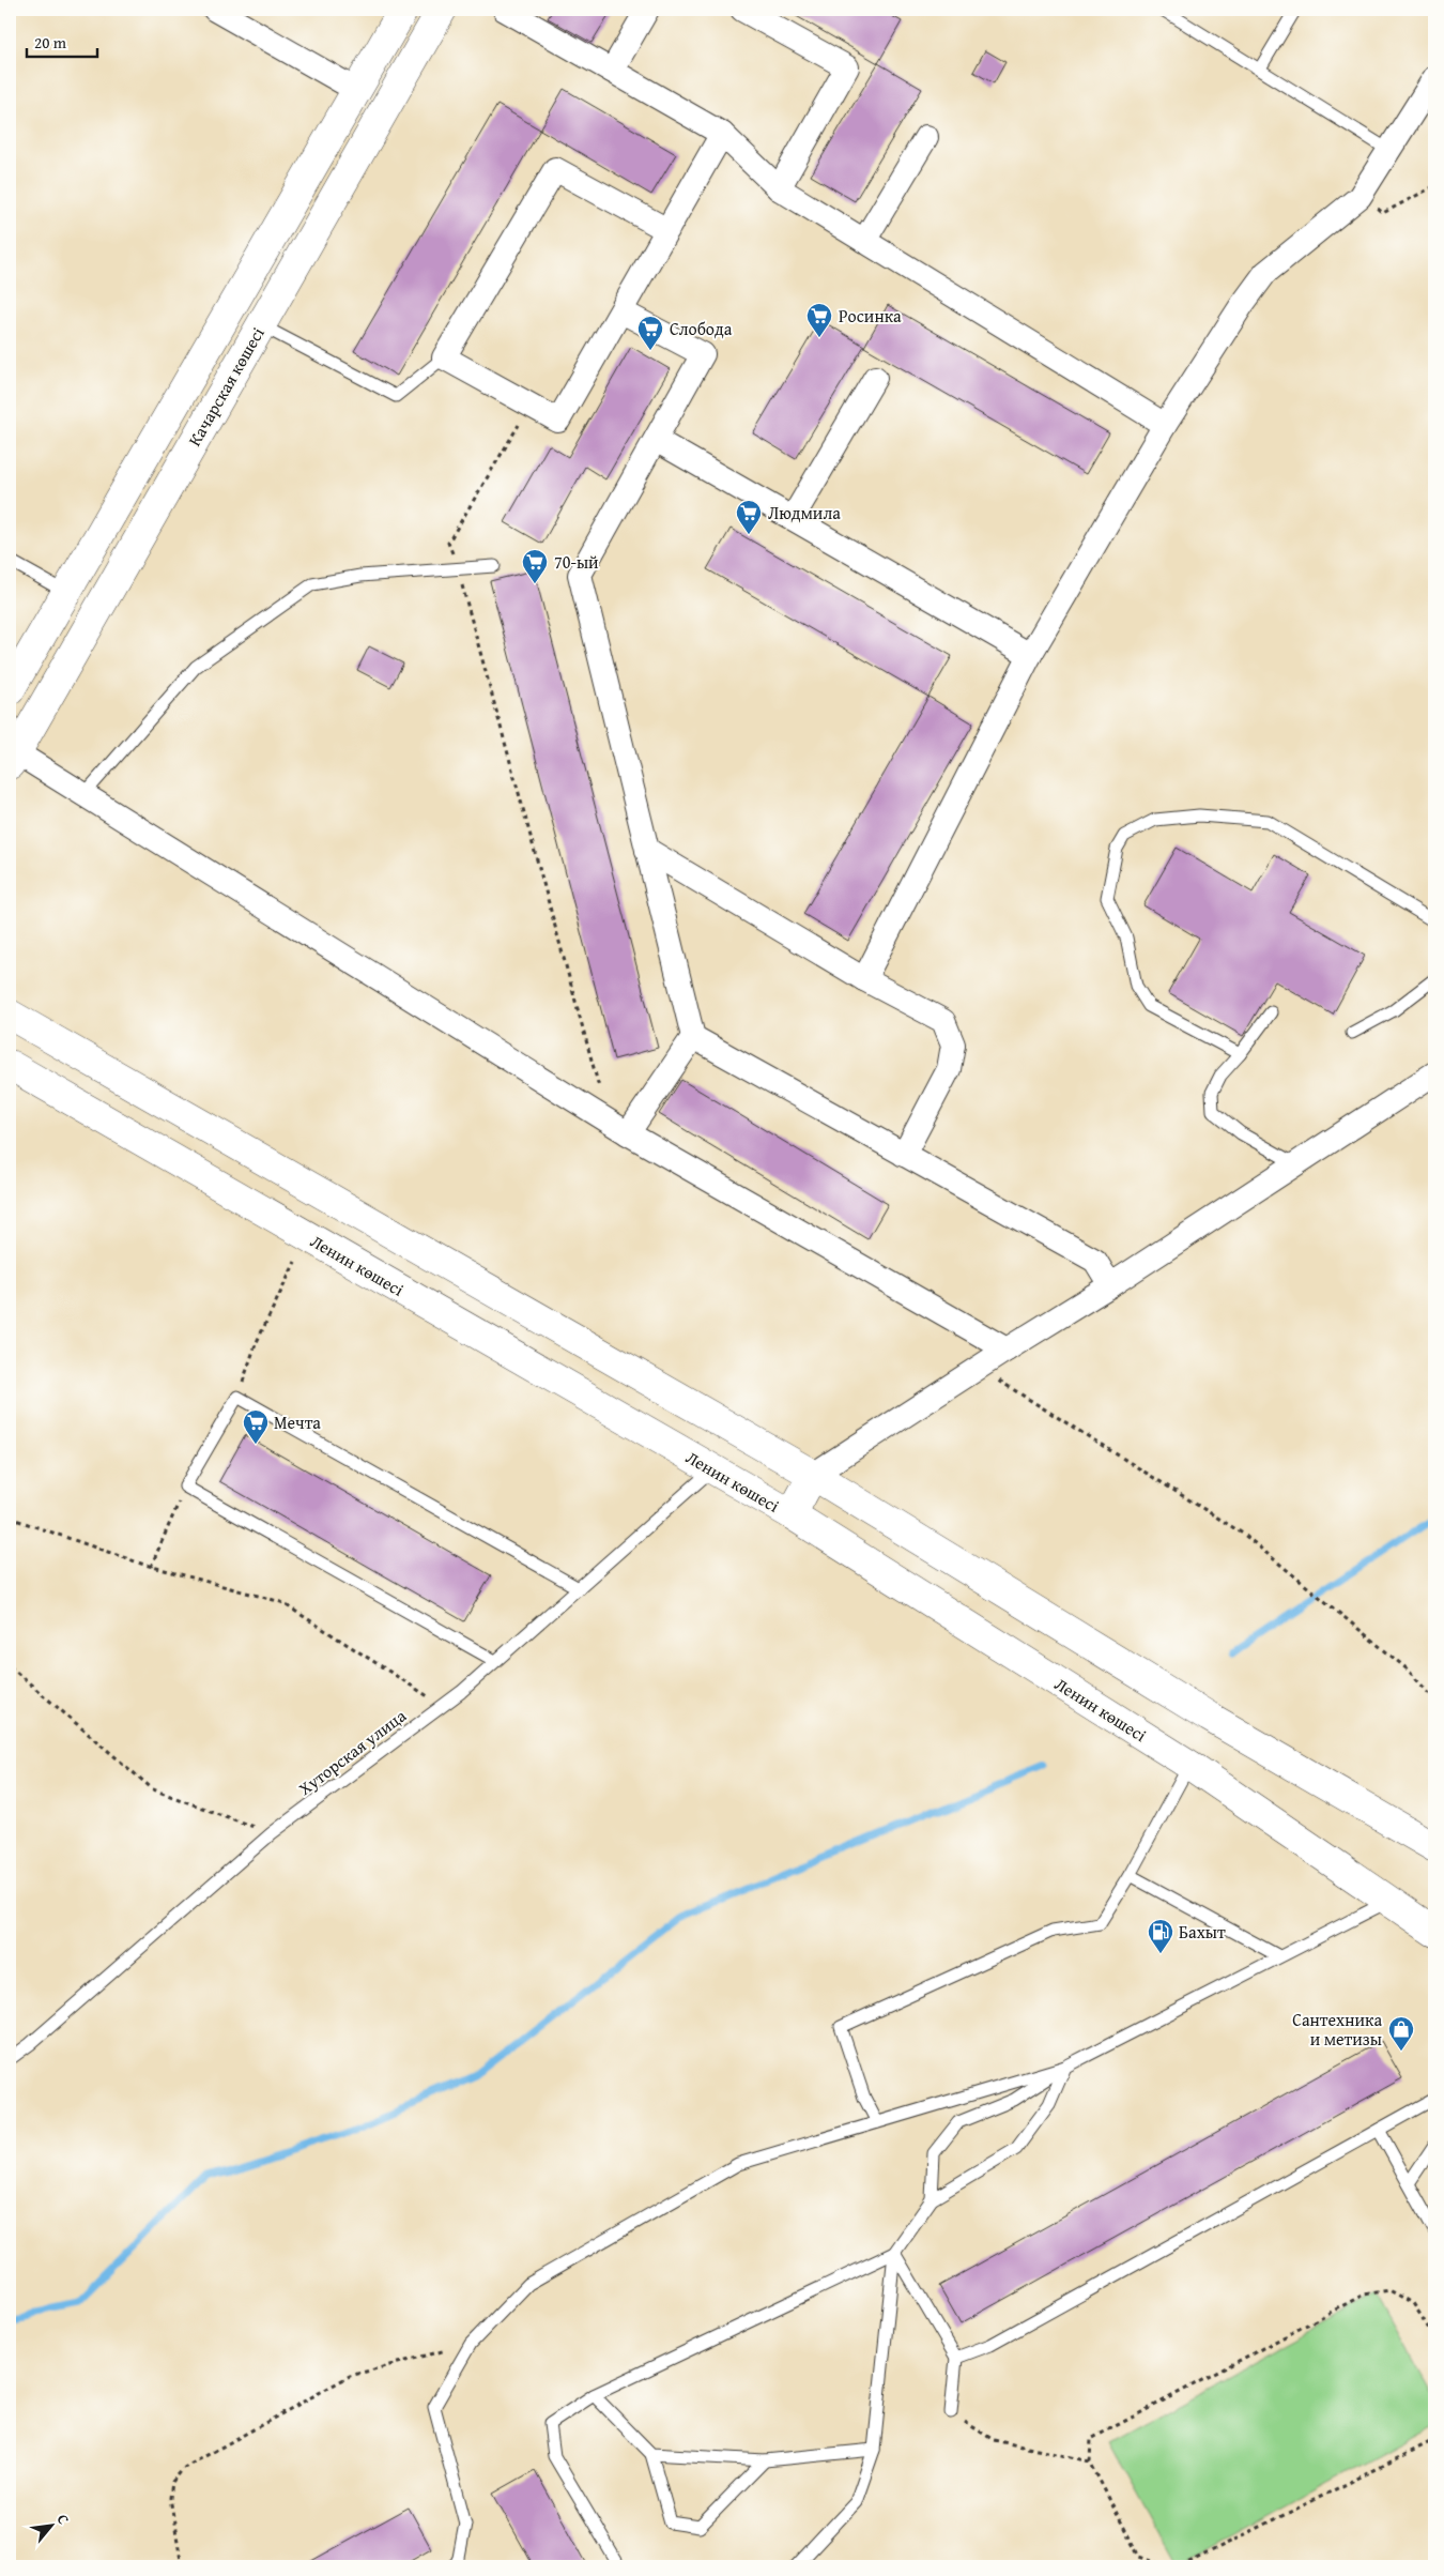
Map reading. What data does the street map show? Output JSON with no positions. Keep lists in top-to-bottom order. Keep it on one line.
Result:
{"streets":{"main road":["Качарская көшесі","Ленин көшесі"],"lane":["Хуторская улица"]},"crossings":[["Ленин көшесі","Хуторская улица"]],"places":{"supermarket":["Росинка","Слобода","Людмила","70-ый","Мечта"],"fuel station":["Бахыт"],"shop":["Сантехника и метизы"]},"scale_bar":"20 m","north":"top right"}
